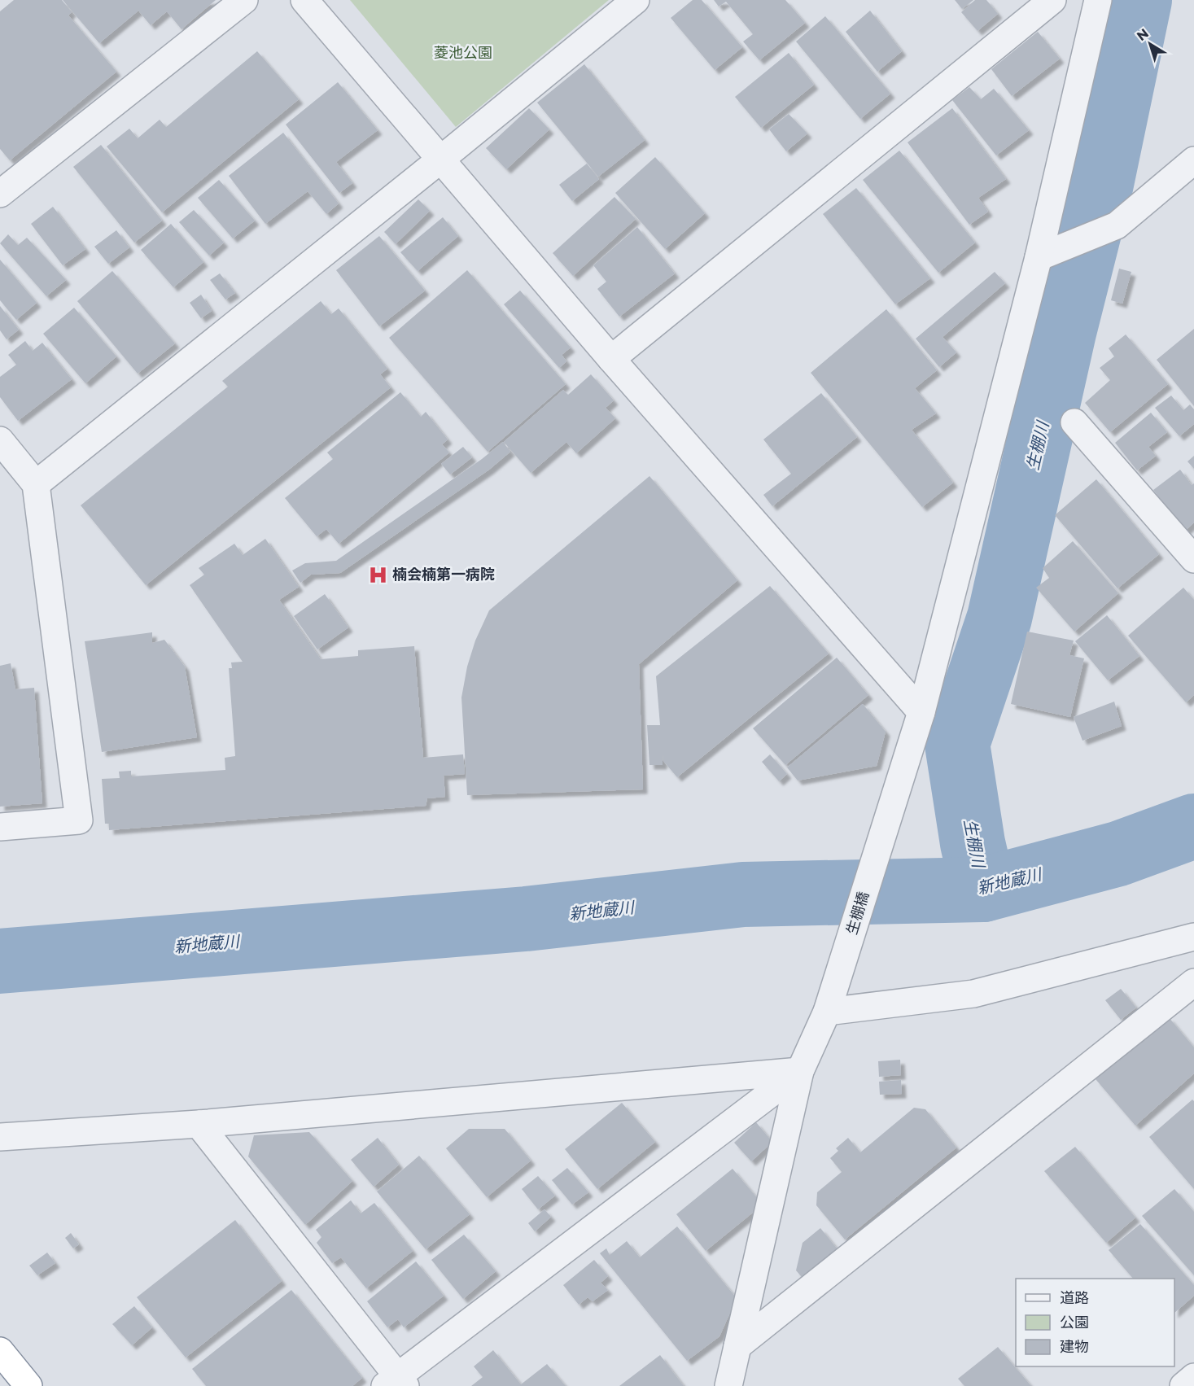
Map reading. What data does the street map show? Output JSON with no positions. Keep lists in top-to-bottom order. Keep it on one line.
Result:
{"streets":{"street":["生棚橋"]},"water":["生棚川","新地蔵川"],"parks":["菱池公園"],"places":{"hospital":["楠会楠第一病院"]},"legend":["道路","公園","建物"],"north":"top left"}
